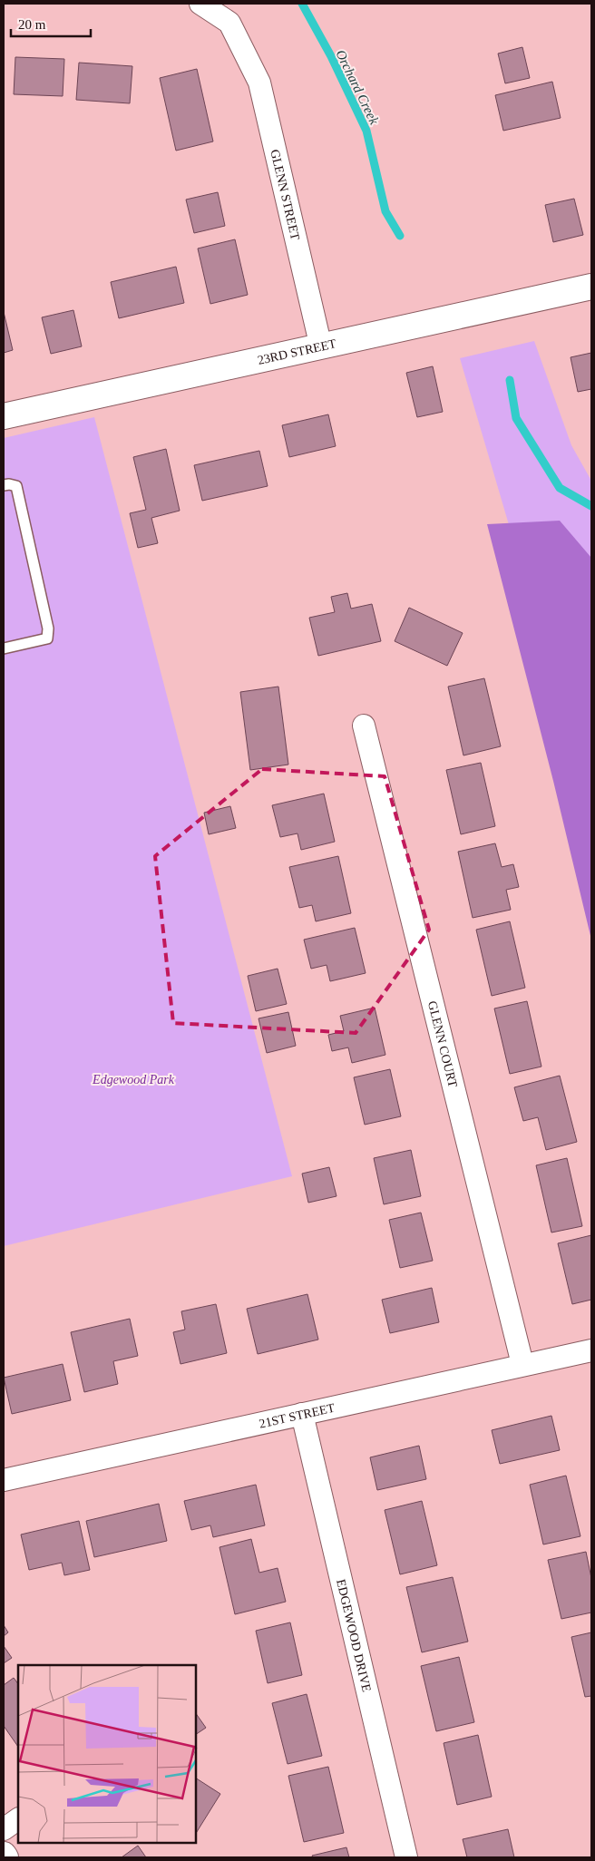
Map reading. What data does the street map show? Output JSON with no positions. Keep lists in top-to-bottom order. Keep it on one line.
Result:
{"streets":{"street":["GLENN STREET","23RD STREET","GLENN COURT","21ST STREET","EDGEWOOD DRIVE"]},"crossings":[["GLENN STREET","23RD STREET"],["GLENN COURT","21ST STREET"],["21ST STREET","EDGEWOOD DRIVE"]],"water":["Orchard Creek"],"parks":["Edgewood Park"],"scale_bar":"20 m"}
